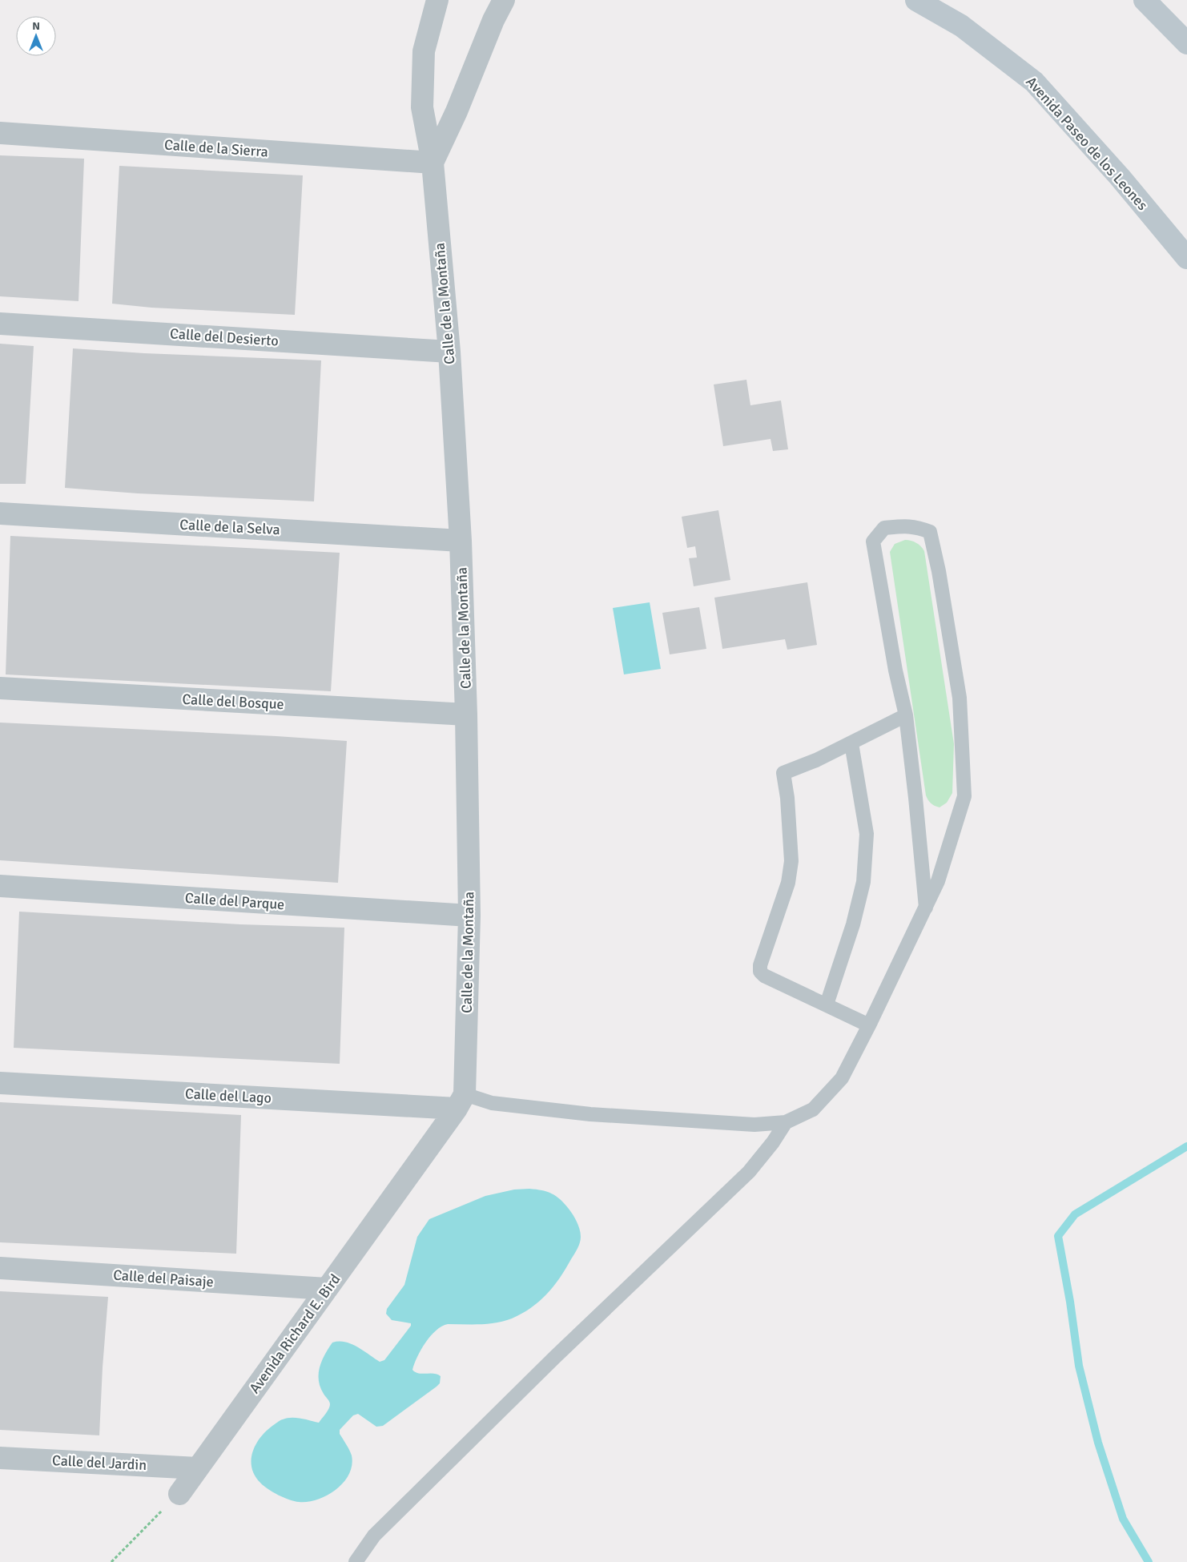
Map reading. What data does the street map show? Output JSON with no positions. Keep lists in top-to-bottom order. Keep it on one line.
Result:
{"streets":{"main road":["Avenida Paseo de los Leones"],"street":["Calle de la Sierra","Calle de la Montaña","Calle del Desierto","Calle de la Selva","Calle del Bosque","Calle del Parque","Calle del Lago","Calle del Paisaje","Avenida Richard E. Bird","Calle del Jardin"]},"crossings":[["Calle de la Sierra","Calle de la Montaña"],["Calle de la Montaña","Calle del Desierto"],["Calle de la Montaña","Calle de la Selva"],["Calle de la Montaña","Calle del Bosque"],["Calle de la Montaña","Calle del Parque"],["Calle de la Montaña","Calle del Lago"],["Calle de la Montaña","Avenida Richard E. Bird"],["Calle del Lago","Avenida Richard E. Bird"],["Calle del Paisaje","Avenida Richard E. Bird"],["Avenida Richard E. Bird","Calle del Jardin"]],"north":"top"}
